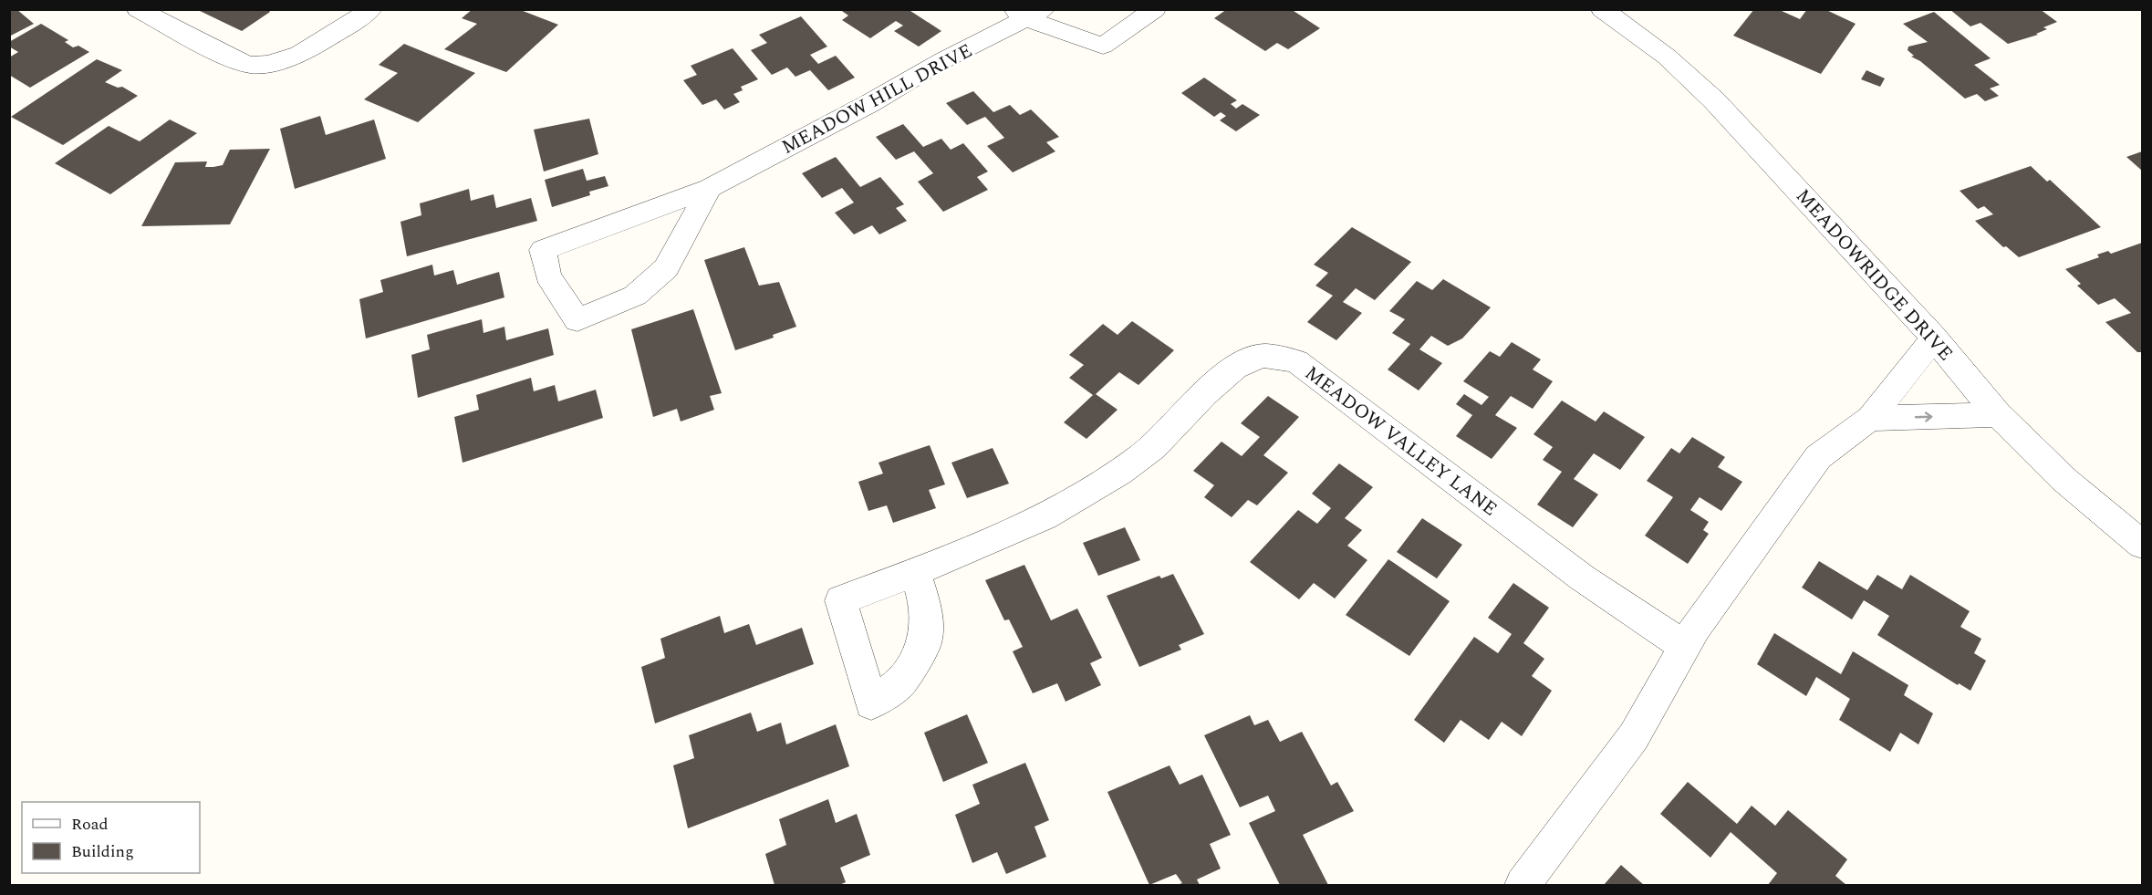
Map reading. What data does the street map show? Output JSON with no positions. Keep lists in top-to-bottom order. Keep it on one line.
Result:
{"streets":{"street":["MEADOW HILL DRIVE","MEADOWRIDGE DRIVE","MEADOW VALLEY LANE"]},"legend":["Road","Building"]}
